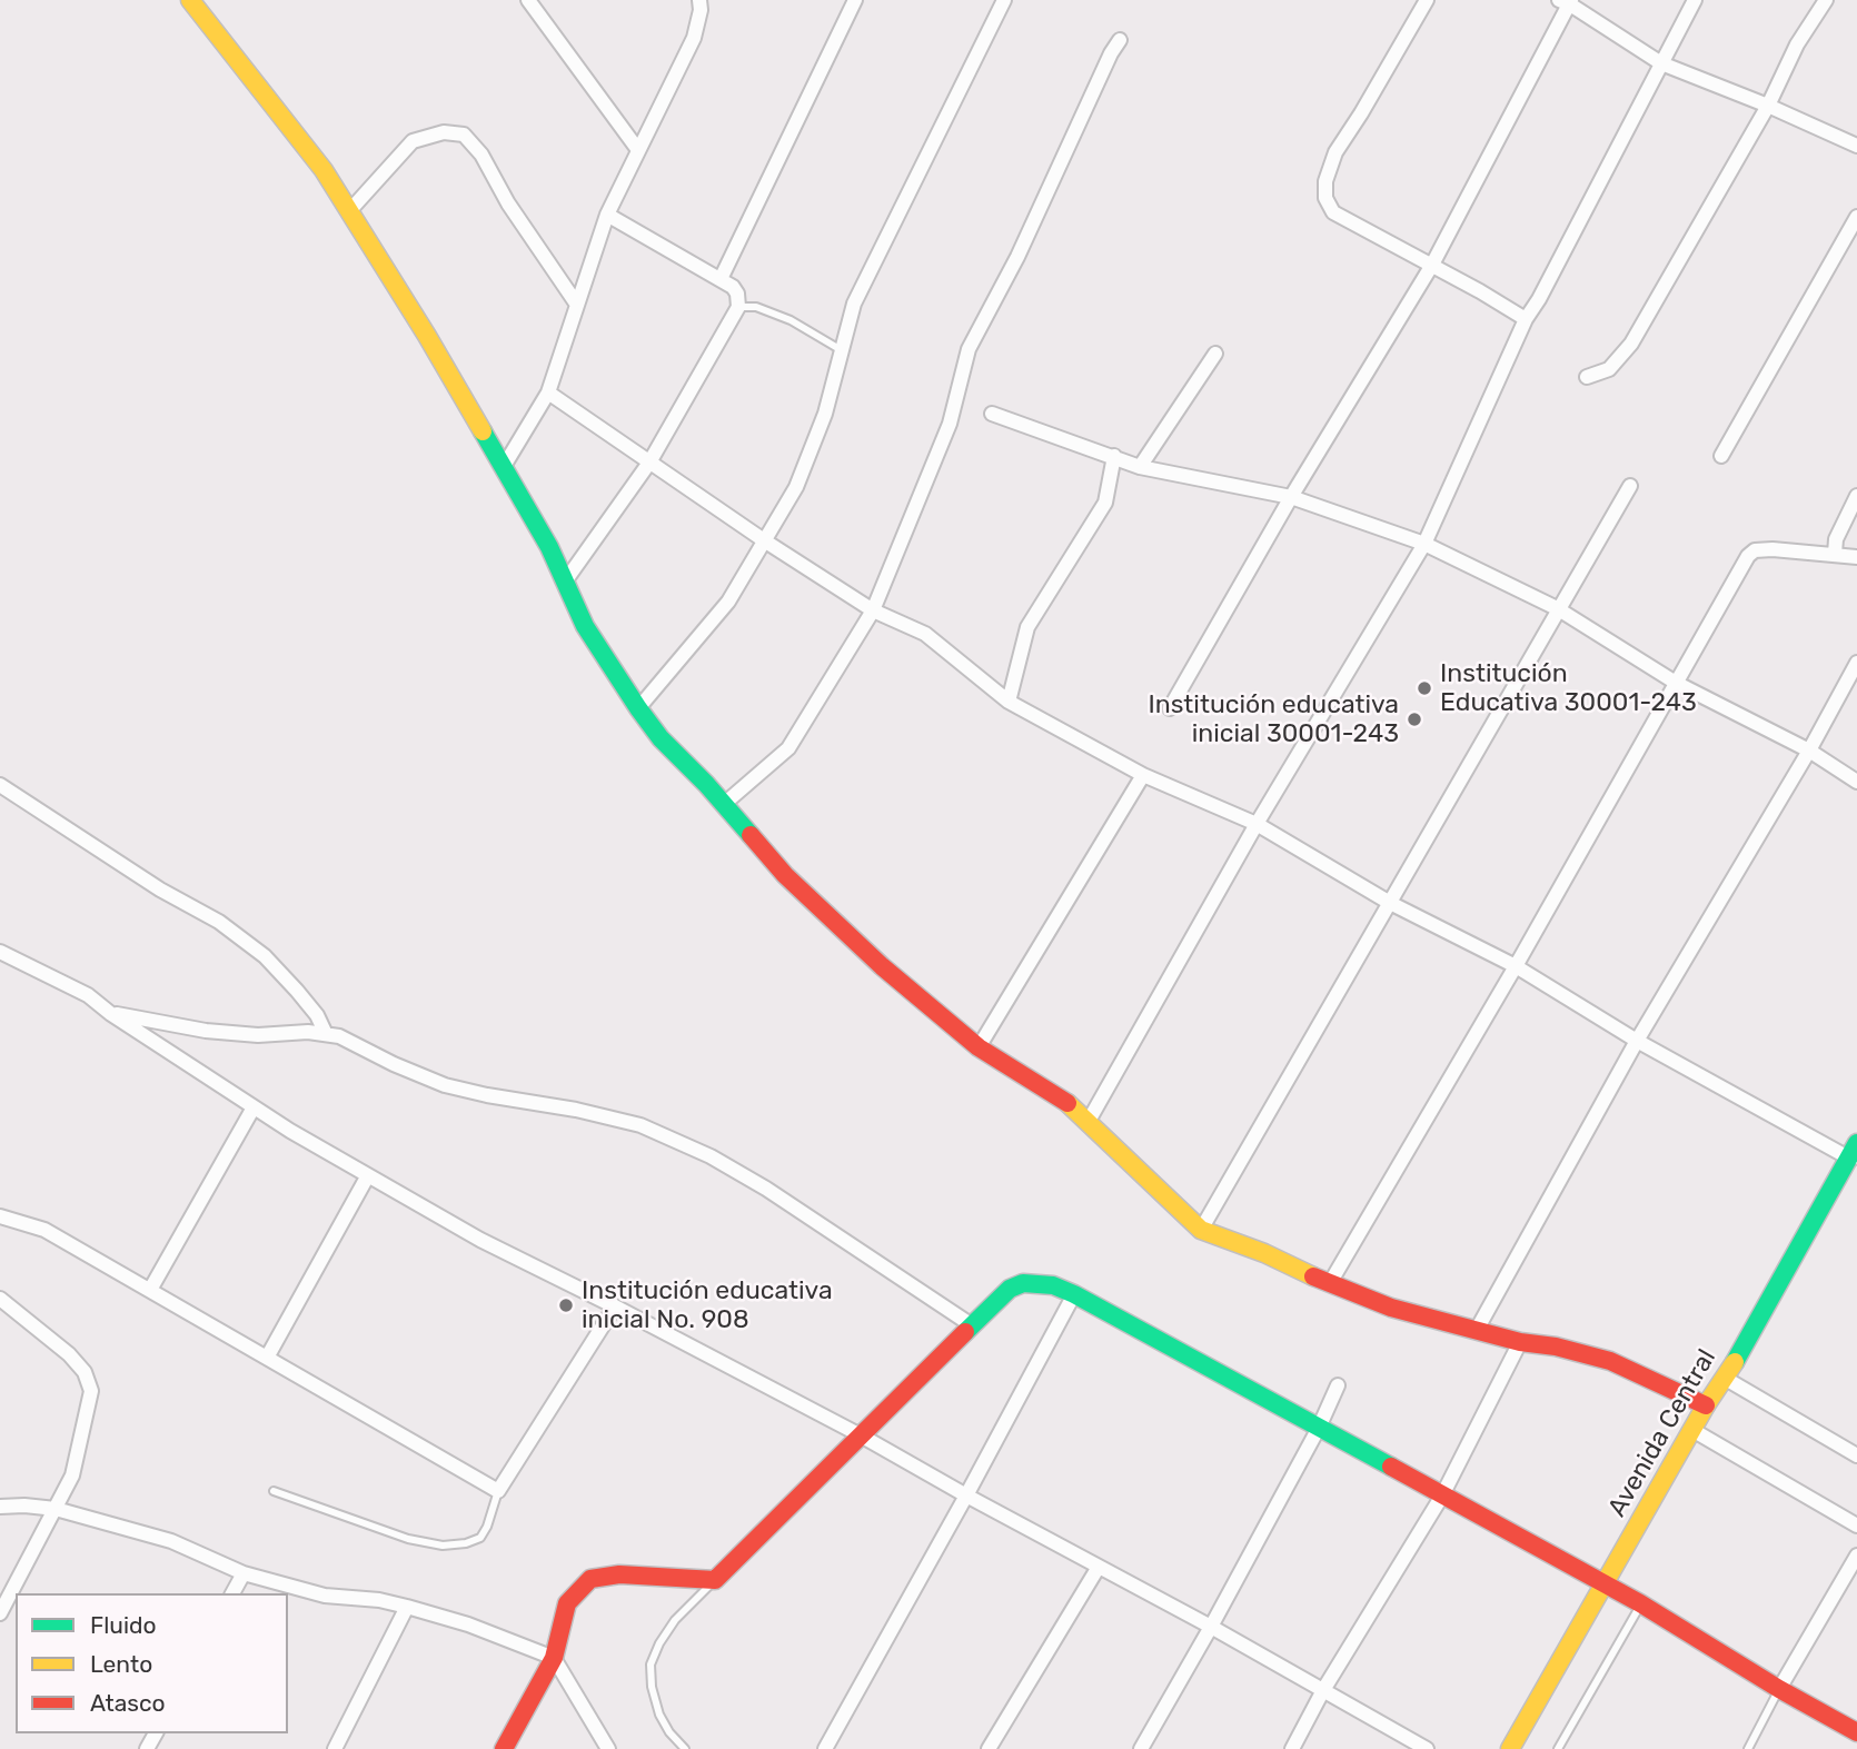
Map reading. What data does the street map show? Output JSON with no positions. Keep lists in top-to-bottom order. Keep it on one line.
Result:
{"streets":{"main road":["Avenida Central"]},"places":["Institución Educativa 30001-243","Institución educativa inicial 30001-243","Institución educativa inicial No. 908"],"legend":["Fluido","Lento","Atasco"]}
